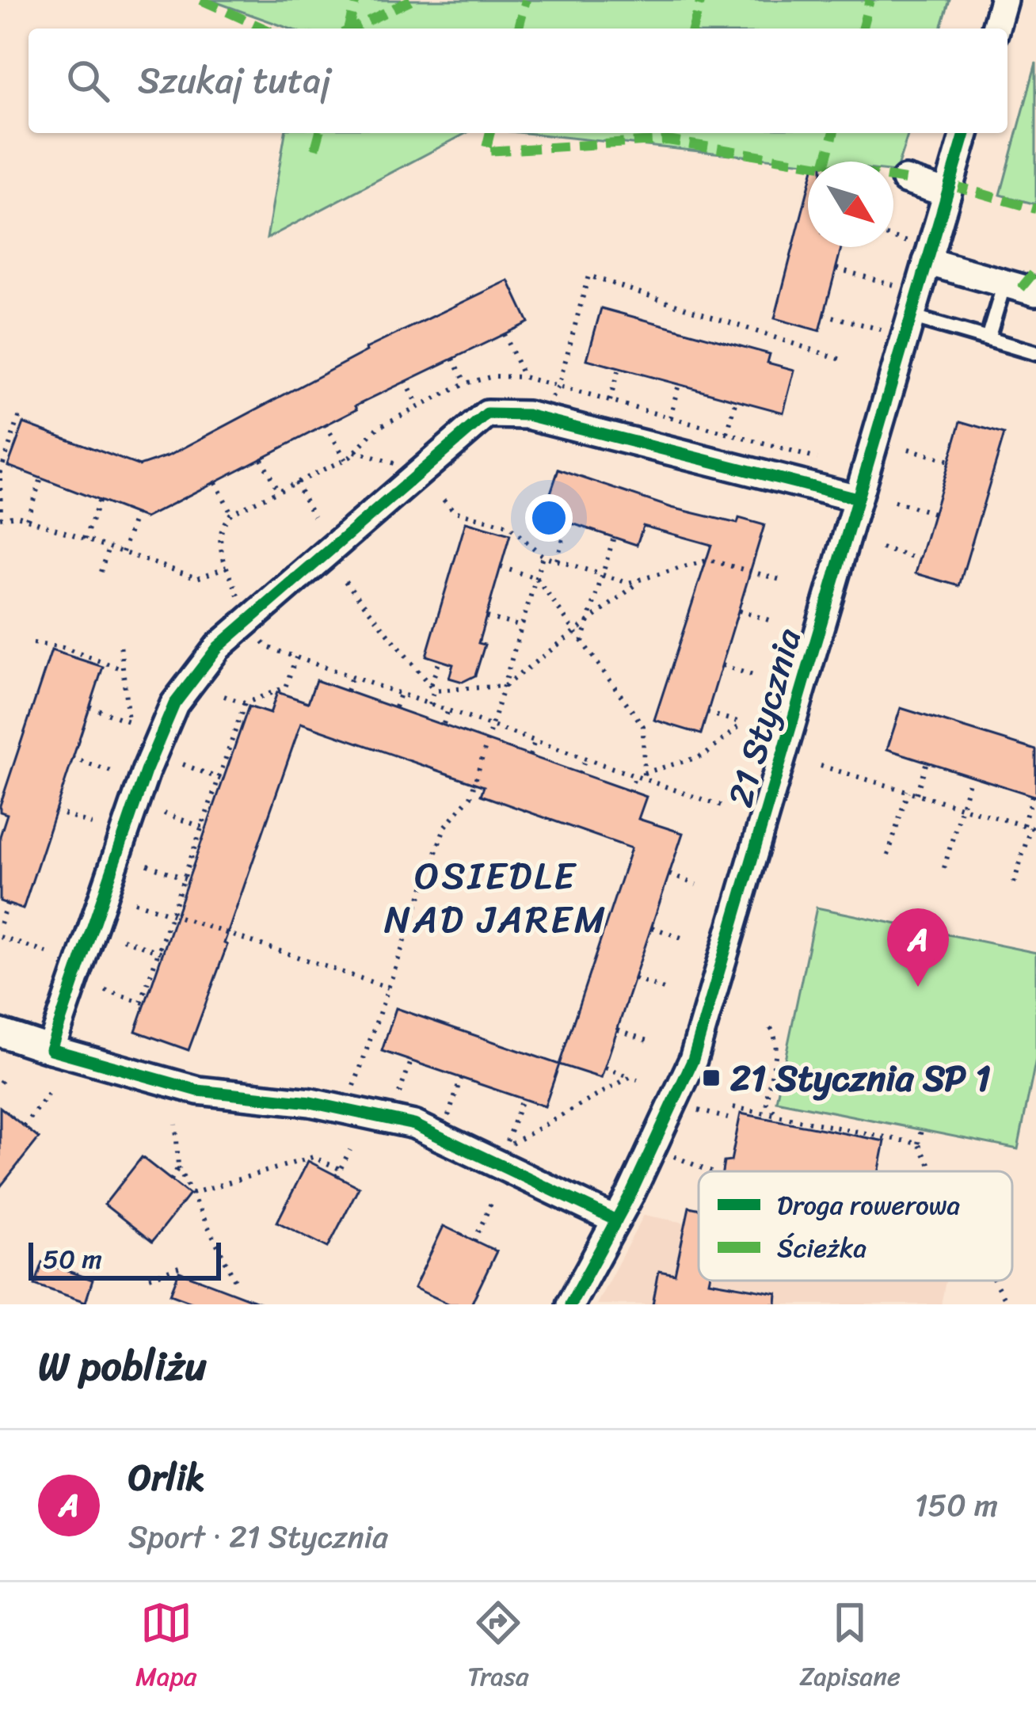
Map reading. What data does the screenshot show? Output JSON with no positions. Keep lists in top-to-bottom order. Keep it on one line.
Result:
{"streets":{"street":["21 Stycznia"]},"districts":["OSIEDLE NAD JAREM"],"places":{"transit":["21 Stycznia SP 1"]},"legend":["Droga rowerowa","Ścieżka"],"scale_bar":"50 m","north":"bottom right","page":{"search":"Szukaj tutaj","pins":"A","scale":"50 m","heading":"W pobliżu","list":[{"mark":"A","name":"Orlik","note":"Sport · 21 Stycznia","value":"150 m"}],"nav":["Mapa","Trasa","Zapisane"]}}
